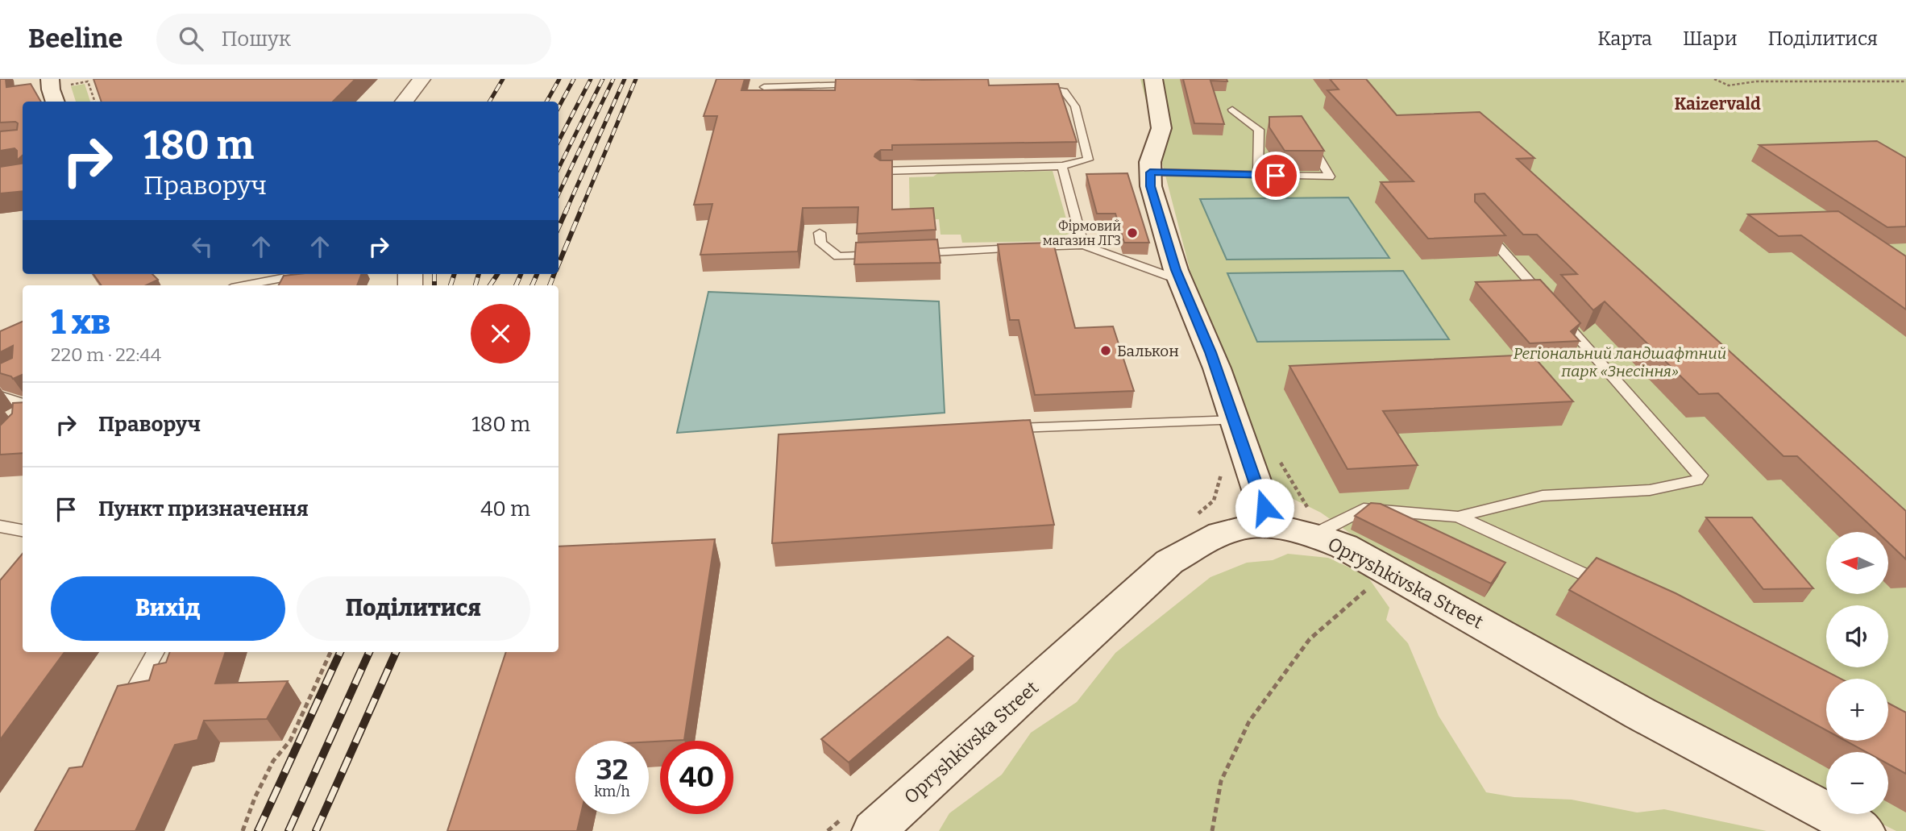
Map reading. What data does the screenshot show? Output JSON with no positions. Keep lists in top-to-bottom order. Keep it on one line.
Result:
{"streets":{"street":["Opryshkivska Street"]},"districts":["Kaizervald"],"parks":["Регіональний ландшафтний парк «Знесіння»"],"places":["Фірмовий магазин ЛГЗ","Балькон"],"north":"left","page":{"header":"Beeline","search":"Пошук","nav":["Карта","Шари","Поділитися"],"turn":["180 m","Праворуч"],"heading":["1 хв","220 m · 22:44"],"list":[{"name":"Праворуч","value":"180 m"},{"name":"Пункт призначення","value":"40 m"}],"map_buttons":["+","−"],"buttons":["Вихід","Поділитися"],"speed":"32 km/h","limit":"40"}}
